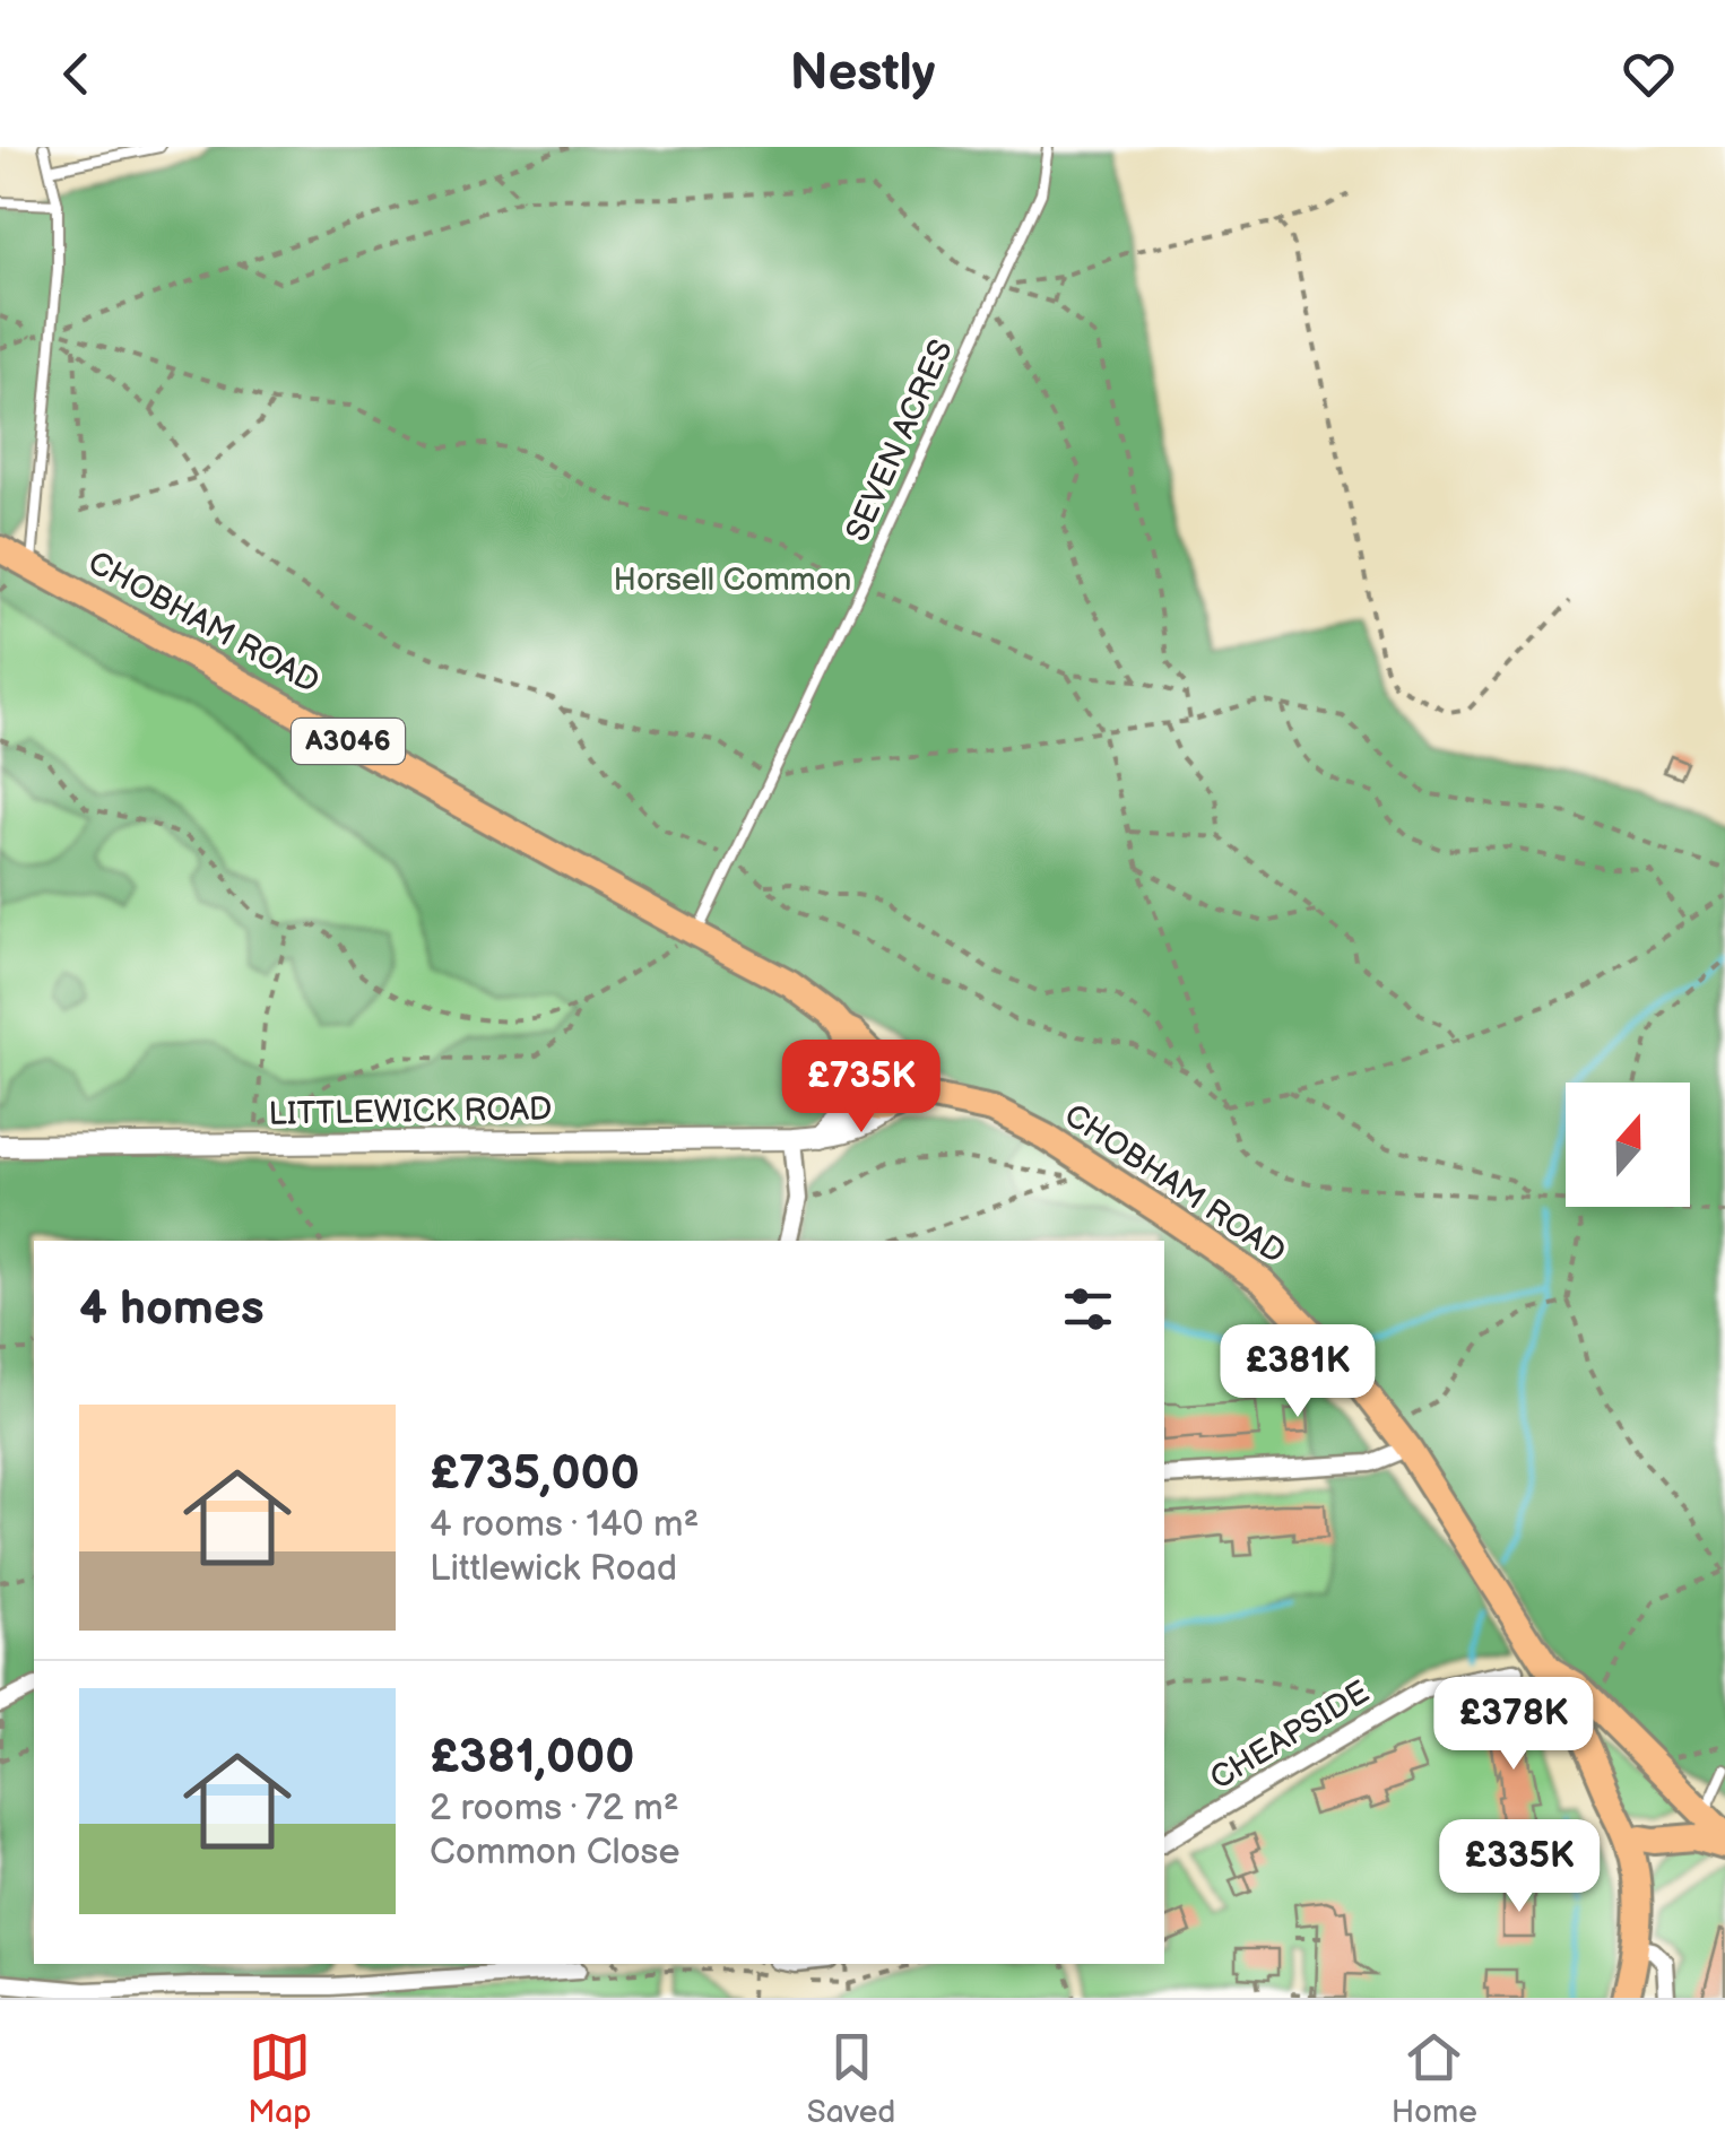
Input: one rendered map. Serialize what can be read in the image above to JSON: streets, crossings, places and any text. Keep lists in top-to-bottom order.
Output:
{
  "streets": {
    "main road": ["CHOBHAM ROAD", "A3046"],
    "street": ["LITTLEWICK ROAD", "CHEAPSIDE"],
    "lane": ["SEVEN ACRES"]
  },
  "crossings": [
    ["SEVEN ACRES", "CHOBHAM ROAD"],
    ["CHOBHAM ROAD", "LITTLEWICK ROAD"]
  ],
  "parks": ["Horsell Common"],
  "north": "top",
  "page": {
    "header": "Nestly",
    "price": [
      "£735K",
      "£381K",
      "£378K",
      "£335K"
    ],
    "heading": "4 homes",
    "list": [
      {
        "name": "£735,000",
        "note": "4 rooms · 140 m² · Littlewick Road"
      },
      {
        "name": "£381,000",
        "note": "2 rooms · 72 m² · Common Close"
      }
    ],
    "tabs": ["Map", "Saved", "Home"]
  }
}
